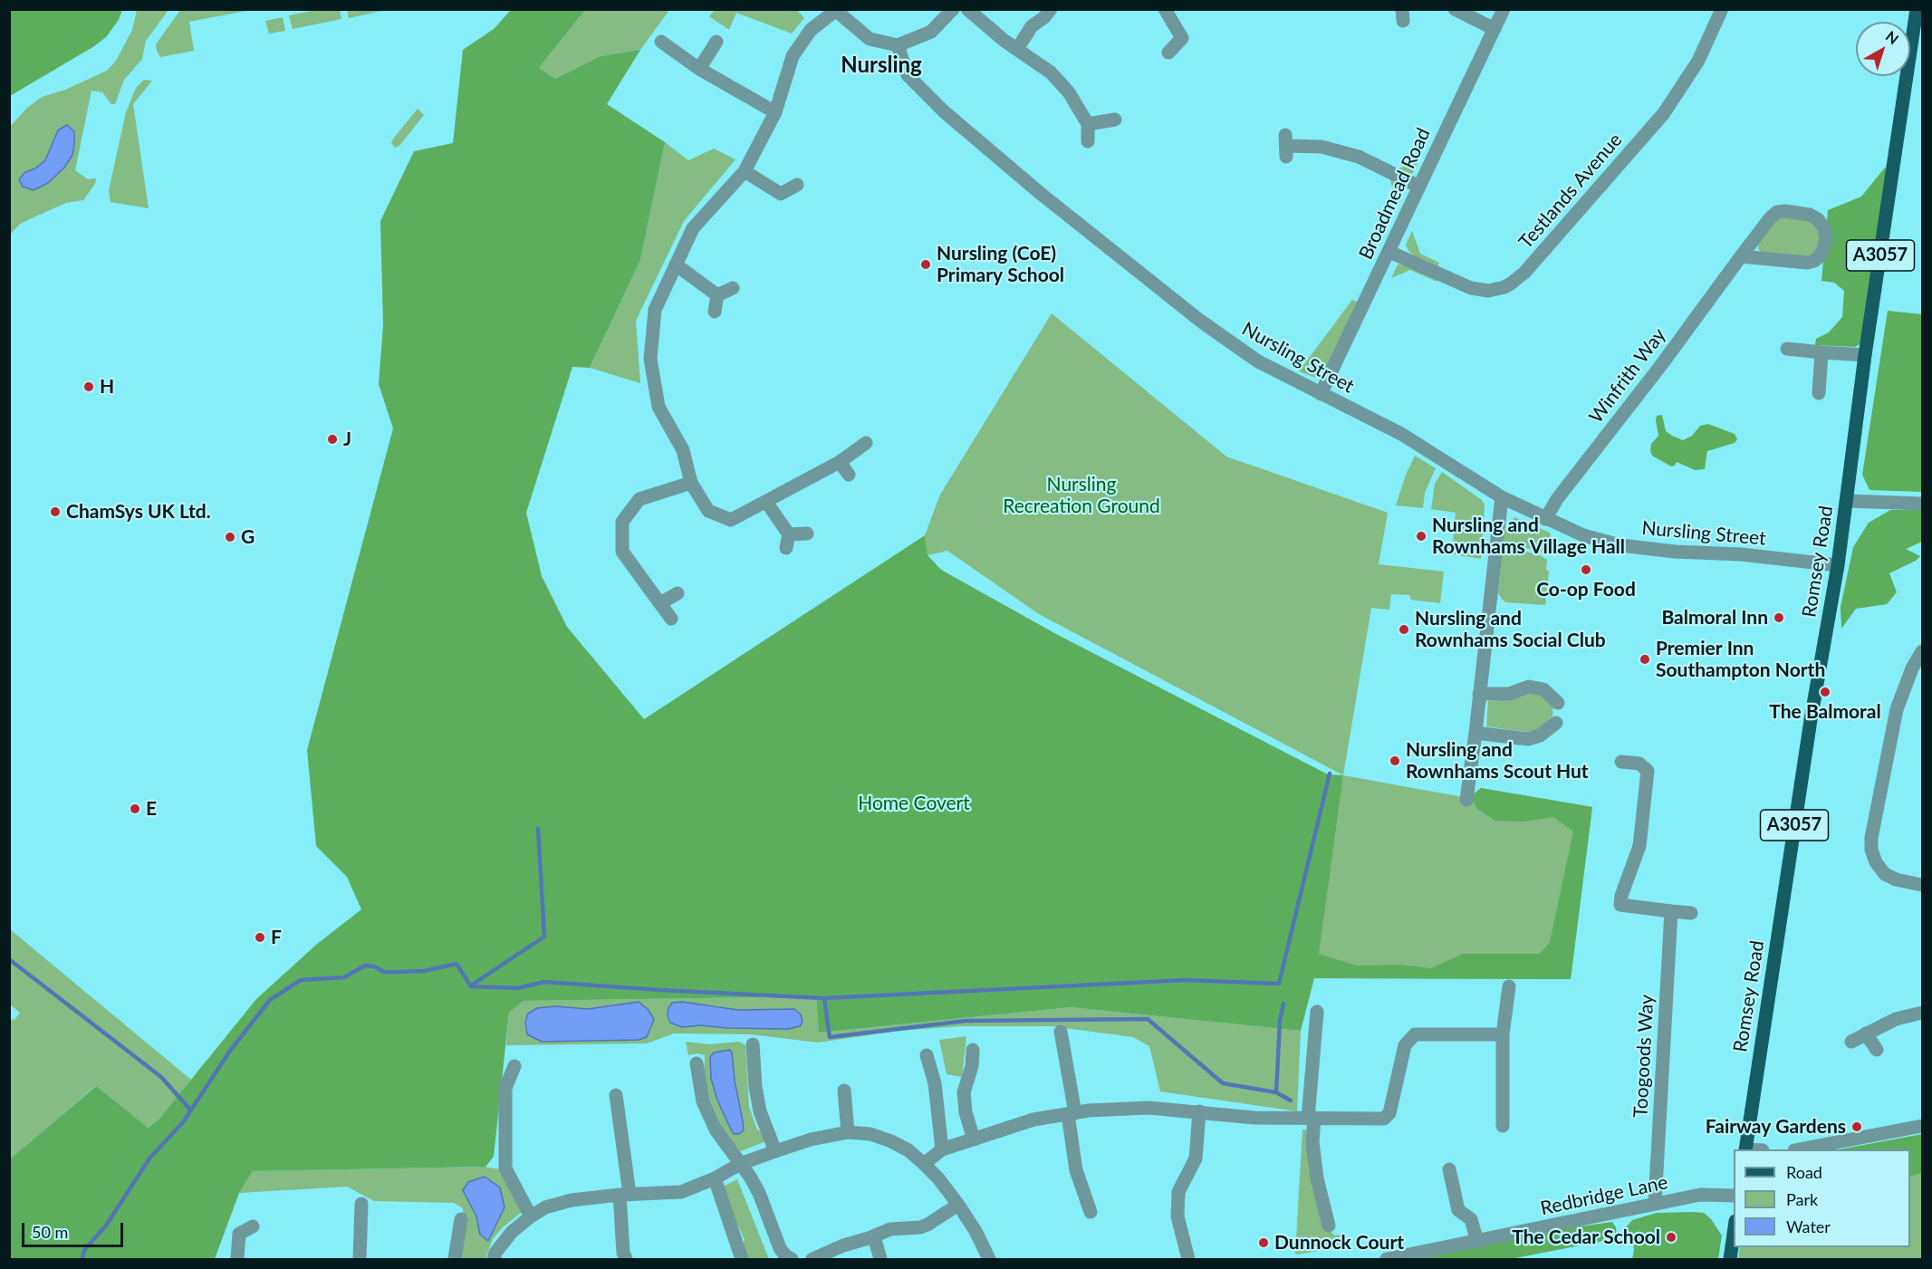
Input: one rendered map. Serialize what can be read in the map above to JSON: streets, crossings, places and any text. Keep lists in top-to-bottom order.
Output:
{
  "streets": {
    "main road": ["A3057", "Romsey Road"],
    "street": [
      "Testlands Avenue",
      "Broadmead Road",
      "Nursling Street",
      "Winfrith Way",
      "Toogoods Way",
      "Redbridge Lane"
    ]
  },
  "crossings": [
    ["Testlands Avenue", "Broadmead Road"],
    ["Broadmead Road", "Nursling Street"],
    ["Nursling Street", "Winfrith Way"],
    ["Nursling Street", "Romsey Road"],
    ["Toogoods Way", "Redbridge Lane"]
  ],
  "districts": ["Nursling"],
  "parks": ["Nursling Recreation Ground", "Home Covert"],
  "places": [
    "Nursling (CoE) Primary School",
    "H",
    "J",
    "ChamSys UK Ltd.",
    "Nursling and Rownhams Village Hall",
    "G",
    "Co-op Food",
    "Balmoral Inn",
    "Nursling and Rownhams Social Club",
    "Premier Inn Southampton North",
    "The Balmoral",
    "Nursling and Rownhams Scout Hut",
    "E",
    "F",
    "Fairway Gardens",
    "The Cedar School",
    "Dunnock Court"
  ],
  "legend": ["Road", "Park", "Water"],
  "scale_bar": "50 m",
  "north": "top right"
}
